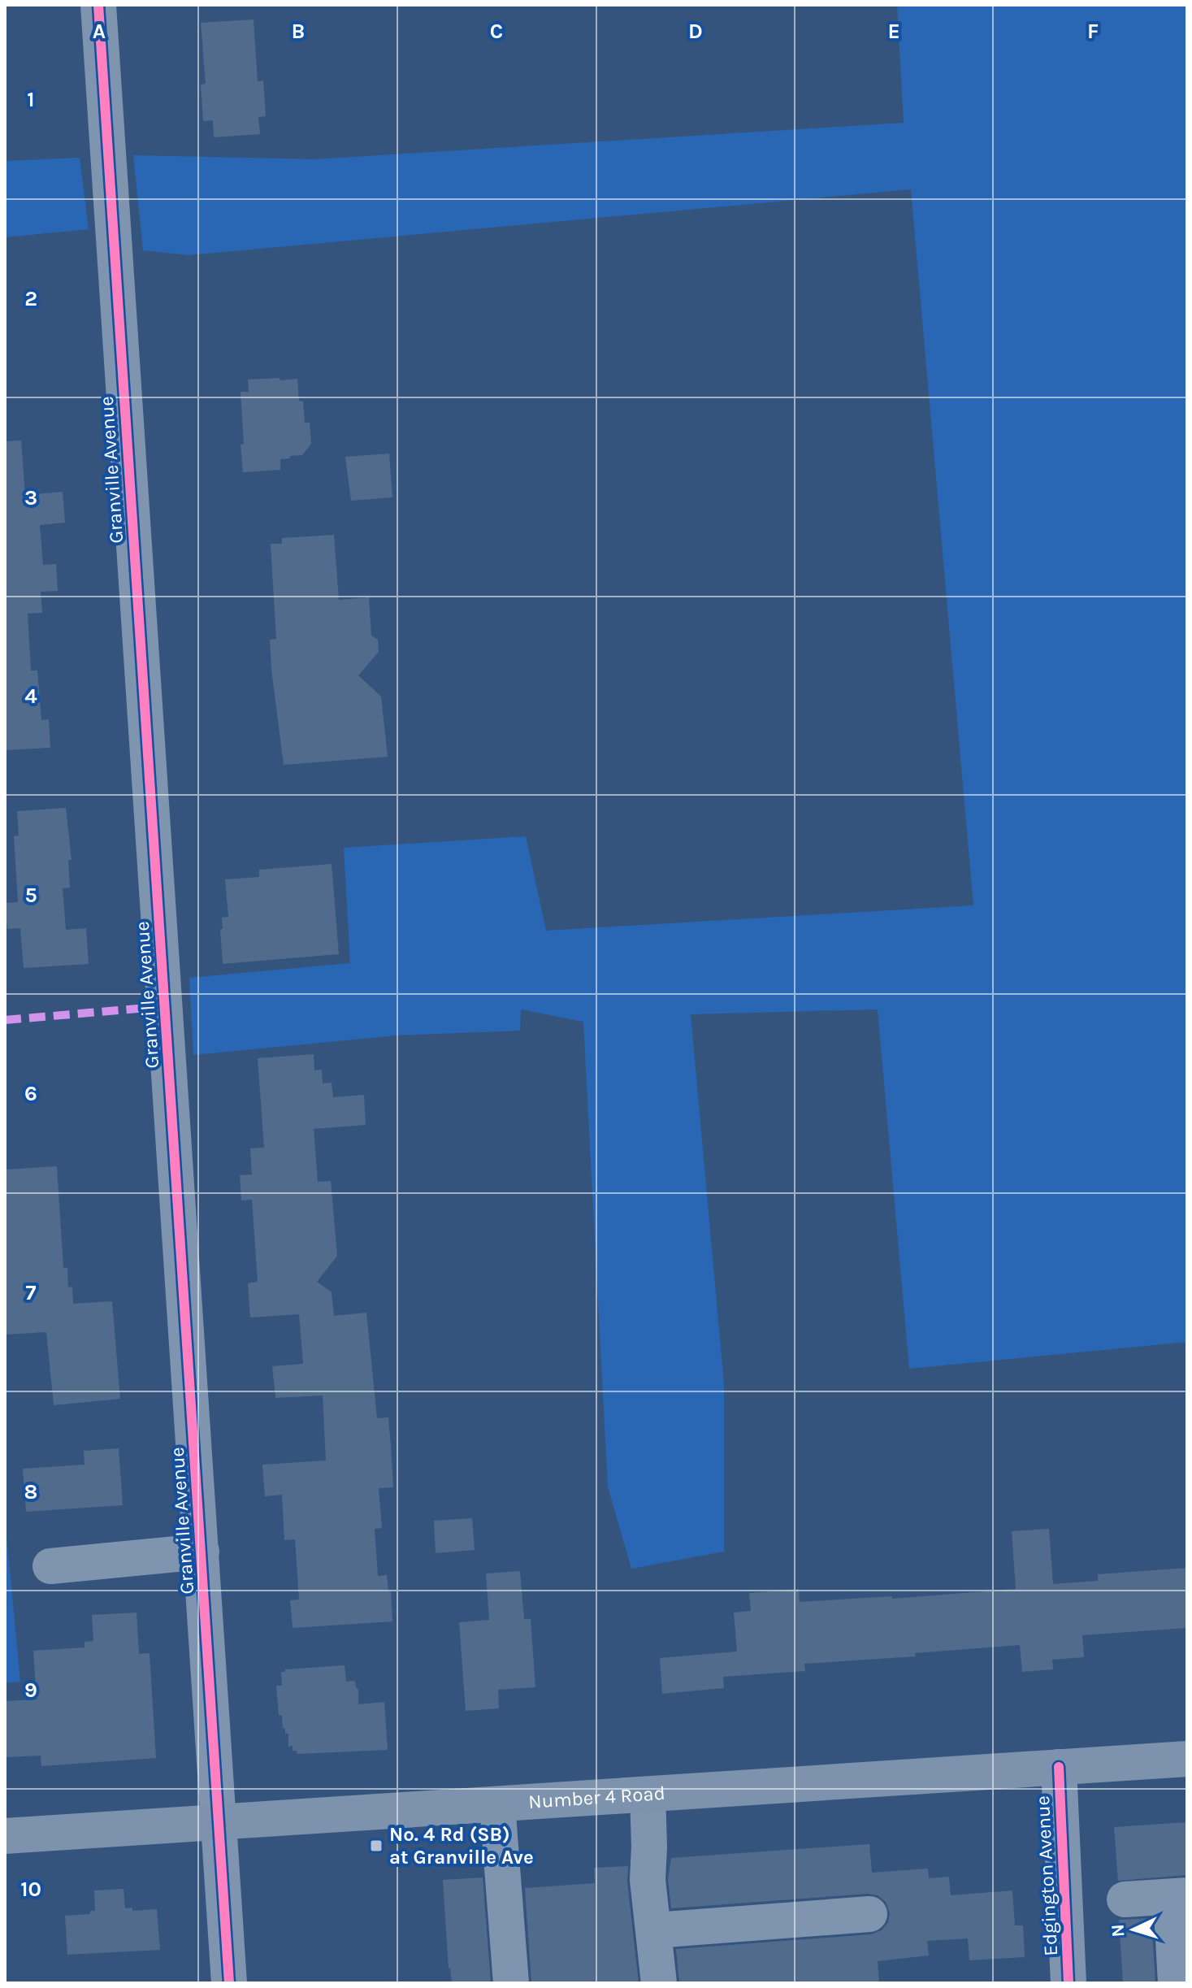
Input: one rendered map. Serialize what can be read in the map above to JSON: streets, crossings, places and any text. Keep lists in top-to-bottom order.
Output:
{
  "streets": {
    "main road": ["Number 4 Road"],
    "street": ["Granville Avenue", "Edgington Avenue"]
  },
  "crossings": [
    ["Granville Avenue", "Number 4 Road"],
    ["Number 4 Road", "Edgington Avenue"]
  ],
  "places": {
    "transit": ["No. 4 Rd (SB) at Granville Ave"]
  },
  "north": "left",
  "grid": {
    "columns": [
      "A",
      "B",
      "C",
      "D",
      "E",
      "F"
    ],
    "rows": [
      "1",
      "2",
      "3",
      "4",
      "5",
      "6",
      "7",
      "8",
      "9",
      "10"
    ]
  }
}
